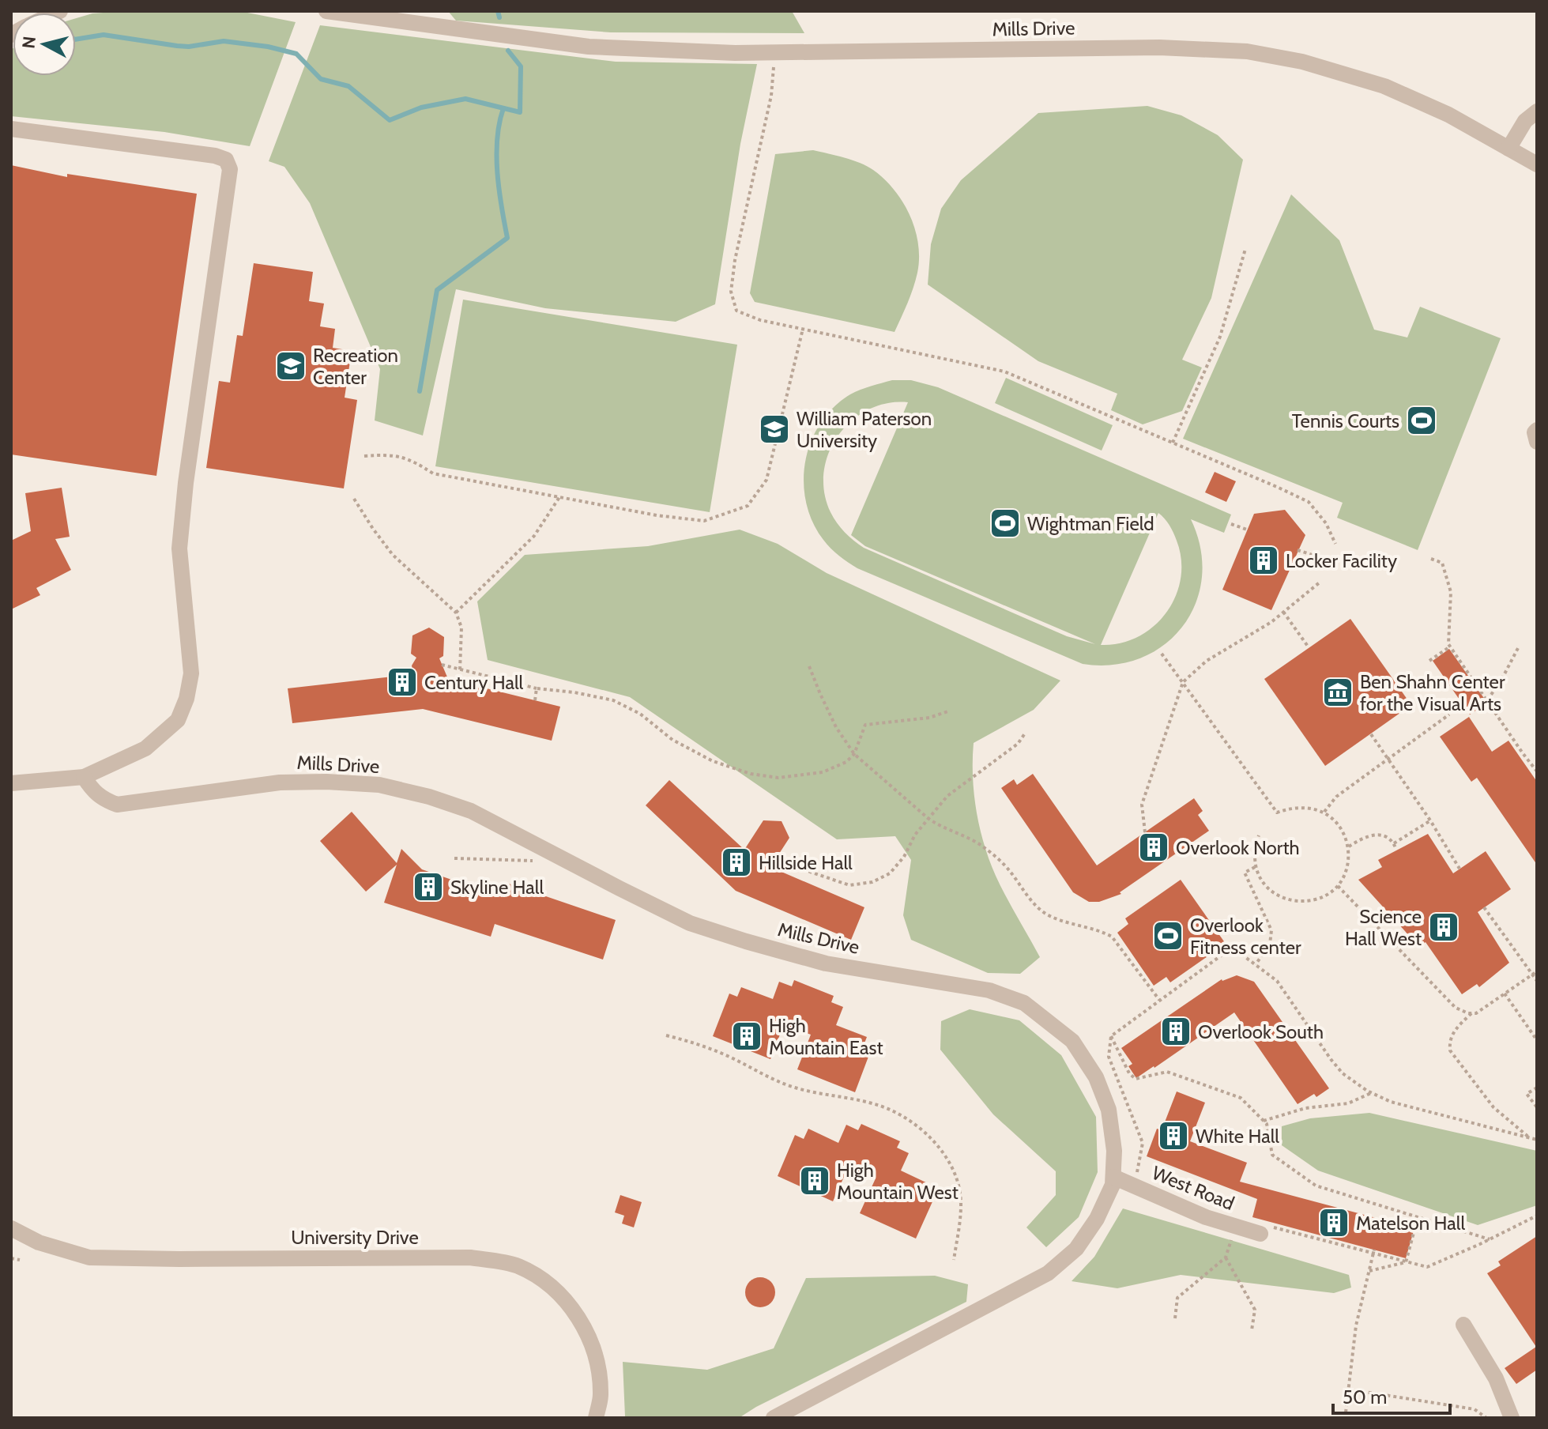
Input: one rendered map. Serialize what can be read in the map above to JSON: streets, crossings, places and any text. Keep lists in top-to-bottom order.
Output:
{
  "streets": {
    "street": ["Mills Drive", "West Road", "University Drive"]
  },
  "crossings": [
    ["Mills Drive", "West Road"]
  ],
  "places": {
    "school or university": ["Recreation Center", "William Paterson University"],
    "sports": ["Tennis Courts", "Wightman Field", "Overlook Fitness center"],
    "building": [
      "Locker Facility",
      "Century Hall",
      "Overlook North",
      "Hillside Hall",
      "Skyline Hall",
      "Science Hall West",
      "Overlook South",
      "High Mountain East",
      "White Hall",
      "High Mountain West",
      "Matelson Hall"
    ],
    "museum": ["Ben Shahn Center for the Visual Arts"]
  },
  "scale_bar": "50 m",
  "north": "left"
}
